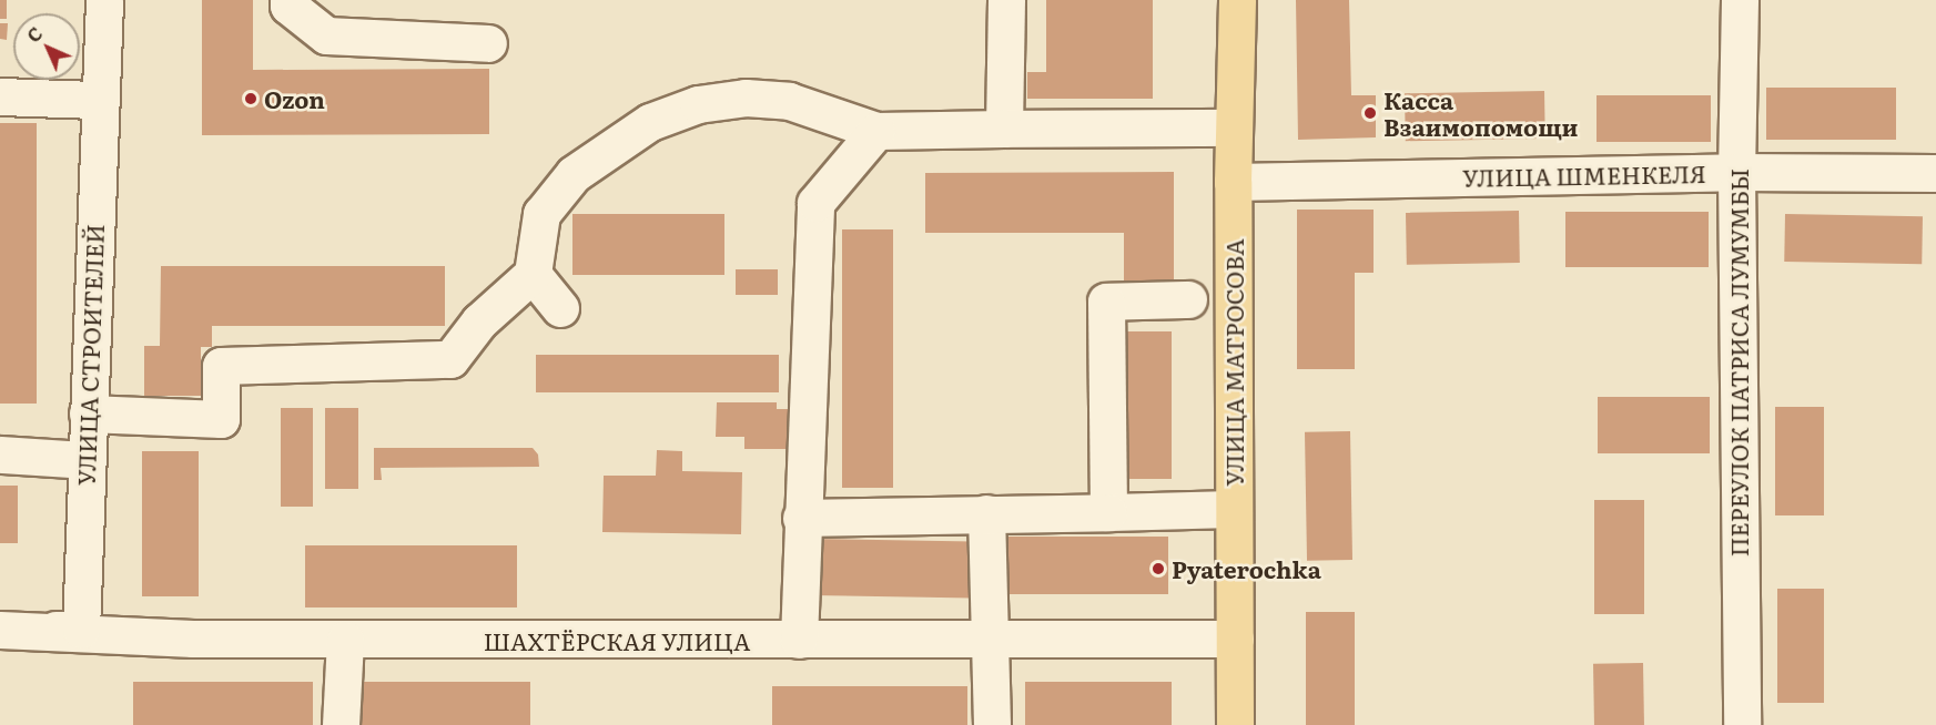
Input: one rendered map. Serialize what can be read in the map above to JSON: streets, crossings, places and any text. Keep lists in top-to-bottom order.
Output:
{
  "streets": {
    "main road": ["УЛИЦА МАТРОСОВА"],
    "street": [
      "УЛИЦА ШМЕНКЕЛЯ",
      "УЛИЦА СТРОИТЕЛЕЙ",
      "ПЕРЕУЛОК ПАТРИСА ЛУМУМБЫ",
      "ШАХТЁРСКАЯ УЛИЦА"
    ]
  },
  "crossings": [
    ["УЛИЦА ШМЕНКЕЛЯ", "УЛИЦА МАТРОСОВА"],
    ["УЛИЦА ШМЕНКЕЛЯ", "ПЕРЕУЛОК ПАТРИСА ЛУМУМБЫ"],
    ["УЛИЦА СТРОИТЕЛЕЙ", "ШАХТЁРСКАЯ УЛИЦА"],
    ["УЛИЦА МАТРОСОВА", "ШАХТЁРСКАЯ УЛИЦА"]
  ],
  "places": ["Ozon", "Касса Взаимопомощи", "Pyaterochka"],
  "north": "top left"
}
